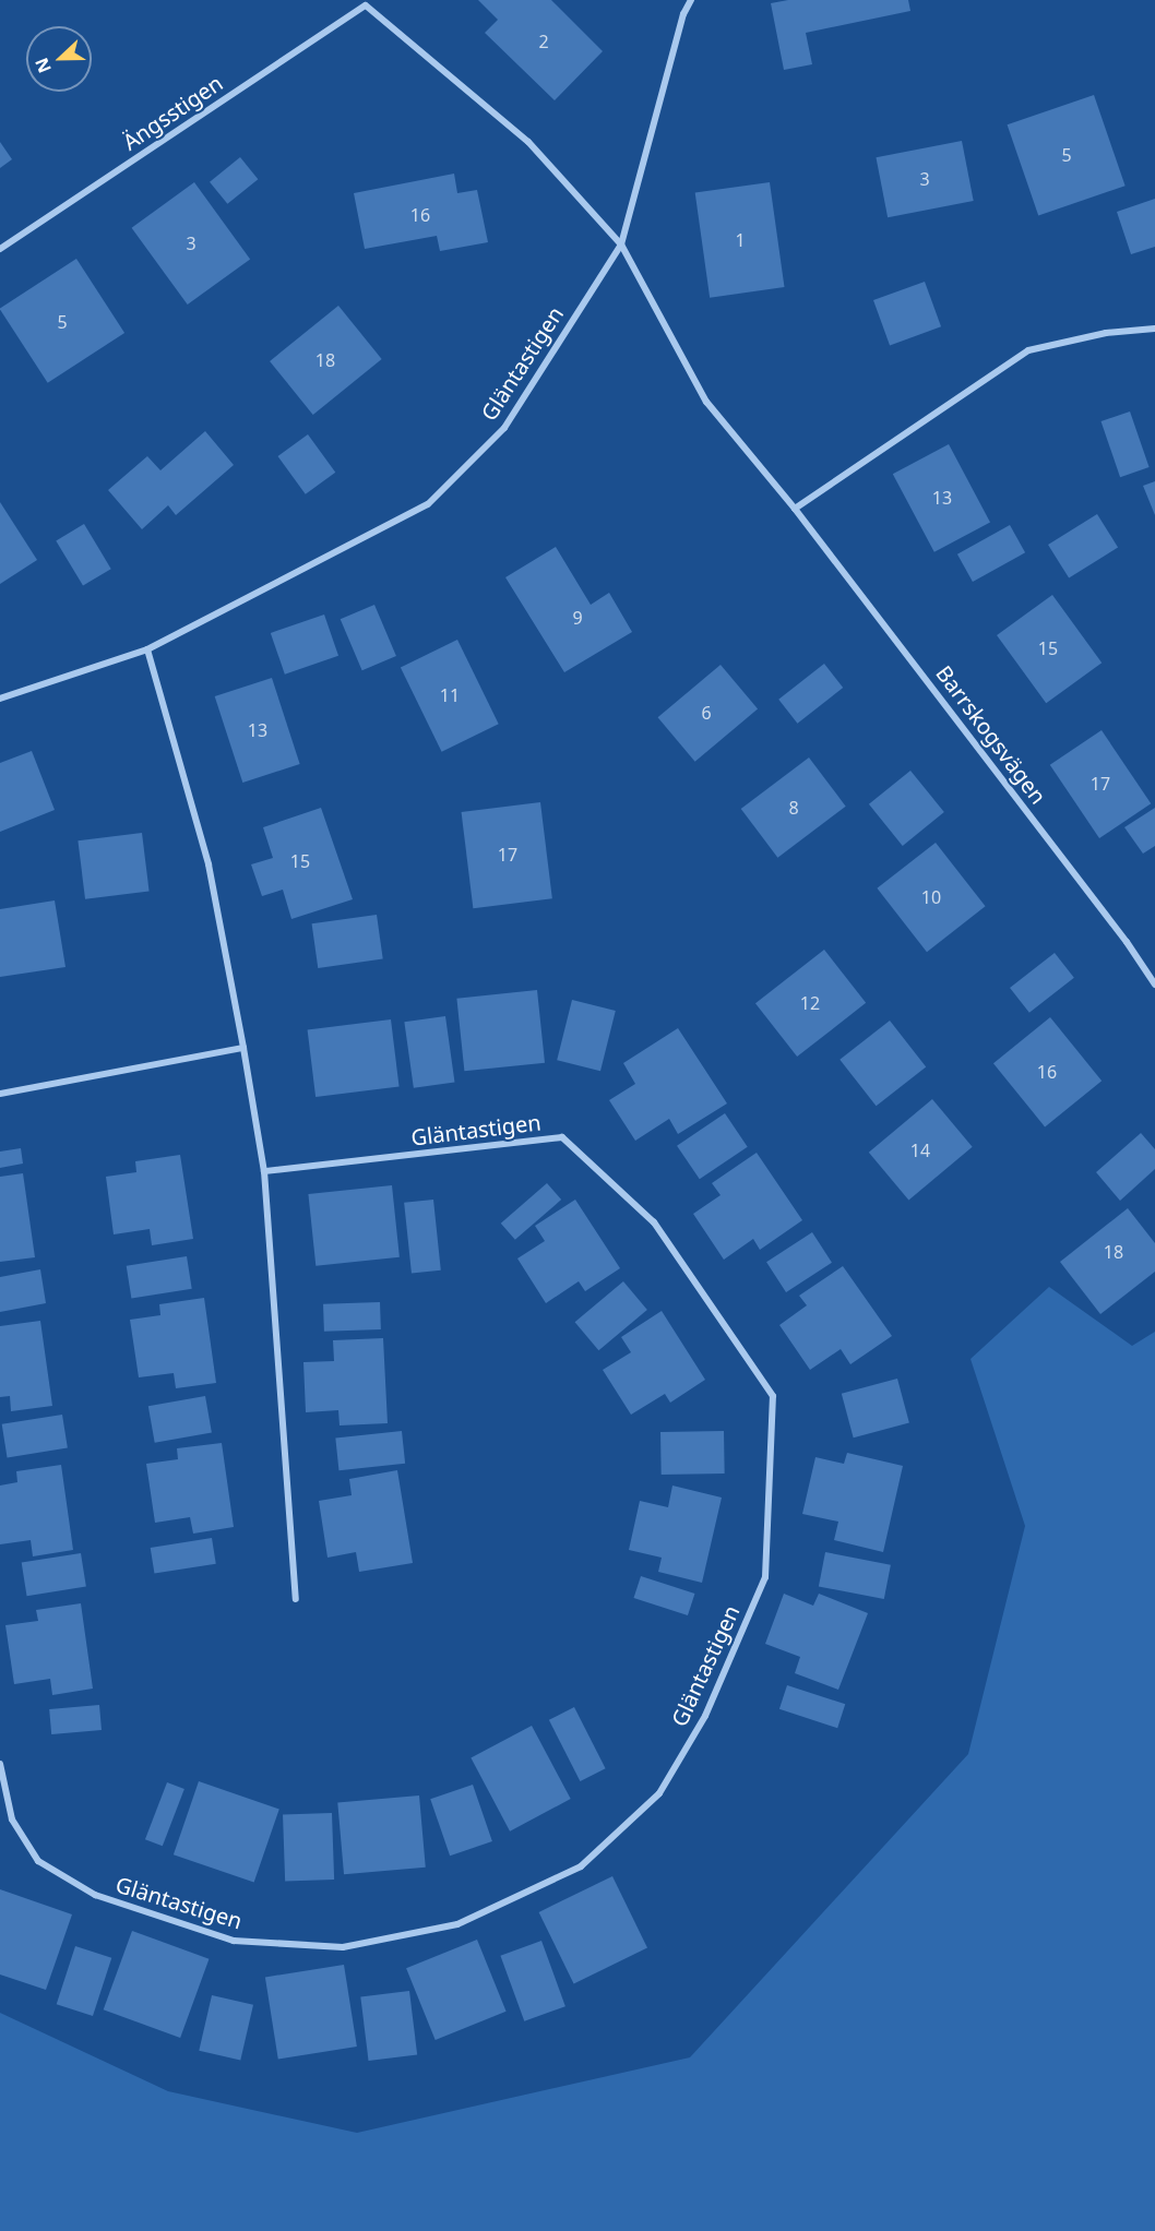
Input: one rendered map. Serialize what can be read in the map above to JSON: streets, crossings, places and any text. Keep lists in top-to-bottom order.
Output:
{
  "streets": {
    "street": ["Ängsstigen", "Gläntastigen", "Barrskogsvägen"]
  },
  "crossings": [
    ["Gläntastigen", "Barrskogsvägen"]
  ],
  "house_numbers": [
    "2",
    "5",
    "3",
    "16",
    "1",
    "3",
    "5",
    "18",
    "13",
    "9",
    "15",
    "11",
    "6",
    "13",
    "17",
    "8",
    "17",
    "15",
    "10",
    "12",
    "16",
    "14",
    "18"
  ],
  "north": "left"
}
